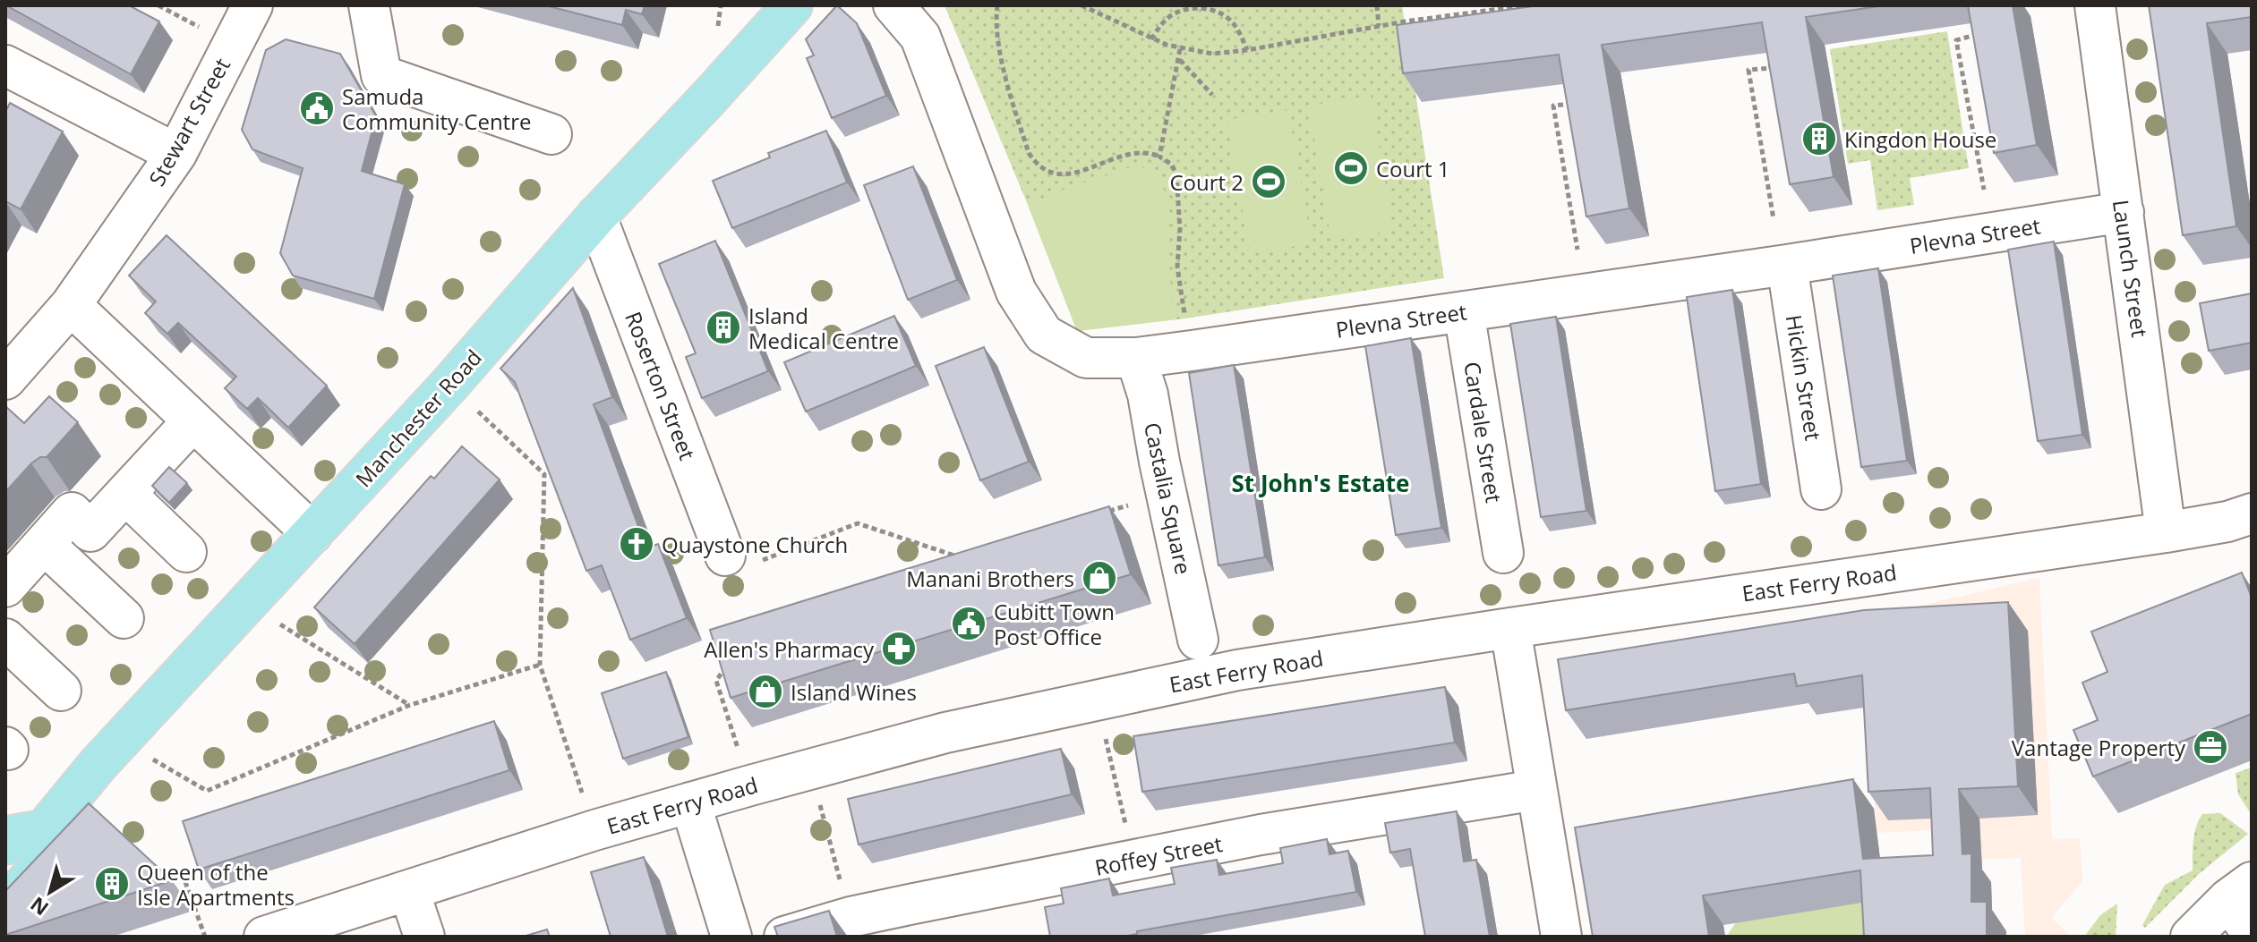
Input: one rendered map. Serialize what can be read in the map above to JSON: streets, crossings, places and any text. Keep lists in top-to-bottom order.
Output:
{
  "streets": {
    "main road": ["Manchester Road"],
    "street": [
      "Stewart Street",
      "Plevna Street",
      "Launch Street",
      "Hickin Street",
      "Roserton Street",
      "Cardale Street",
      "Castalia Square",
      "East Ferry Road",
      "Roffey Street"
    ]
  },
  "crossings": [
    ["Plevna Street", "Launch Street"],
    ["Plevna Street", "Hickin Street"],
    ["Plevna Street", "Cardale Street"],
    ["Plevna Street", "Castalia Square"],
    ["Launch Street", "East Ferry Road"],
    ["Roserton Street", "Manchester Road"]
  ],
  "districts": ["St John's Estate"],
  "places": {
    "public building": ["Samuda Community Centre", "Cubitt Town Post Office"],
    "building": ["Kingdon House", "Island Medical Centre", "Queen of the Isle Apartments"],
    "sports": ["Court 1", "Court 2"],
    "church": ["Quaystone Church"],
    "shop": ["Manani Brothers", "Island Wines"],
    "pharmacy": ["Allen's Pharmacy"],
    "office": ["Vantage Property"]
  },
  "north": "bottom left"
}
